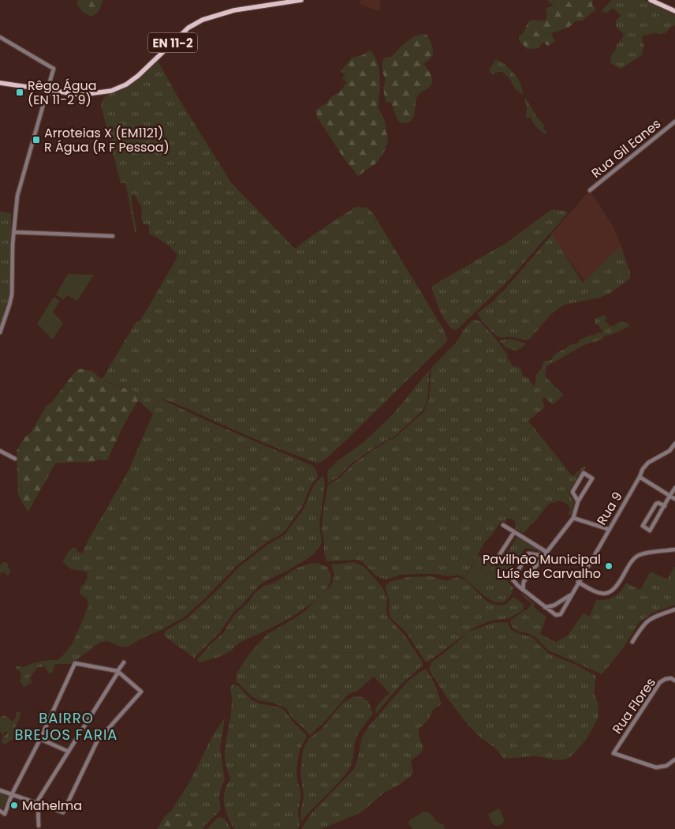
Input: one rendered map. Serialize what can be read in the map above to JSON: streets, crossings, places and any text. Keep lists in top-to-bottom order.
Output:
{
  "streets": {
    "main road": ["EN 11-2"],
    "street": ["Rua Gil Eanes", "Rua 9", "Rua Flores"]
  },
  "districts": ["BAIRRO BREJOS FARIA"],
  "places": {
    "transit": ["Rêgo Água (EN 11-2 9)", "Arroteias X (EM1121) R Água (R F Pessoa)"],
    "other": ["Pavilhão Municipal Luís de Carvalho", "Mahelma"]
  }
}
